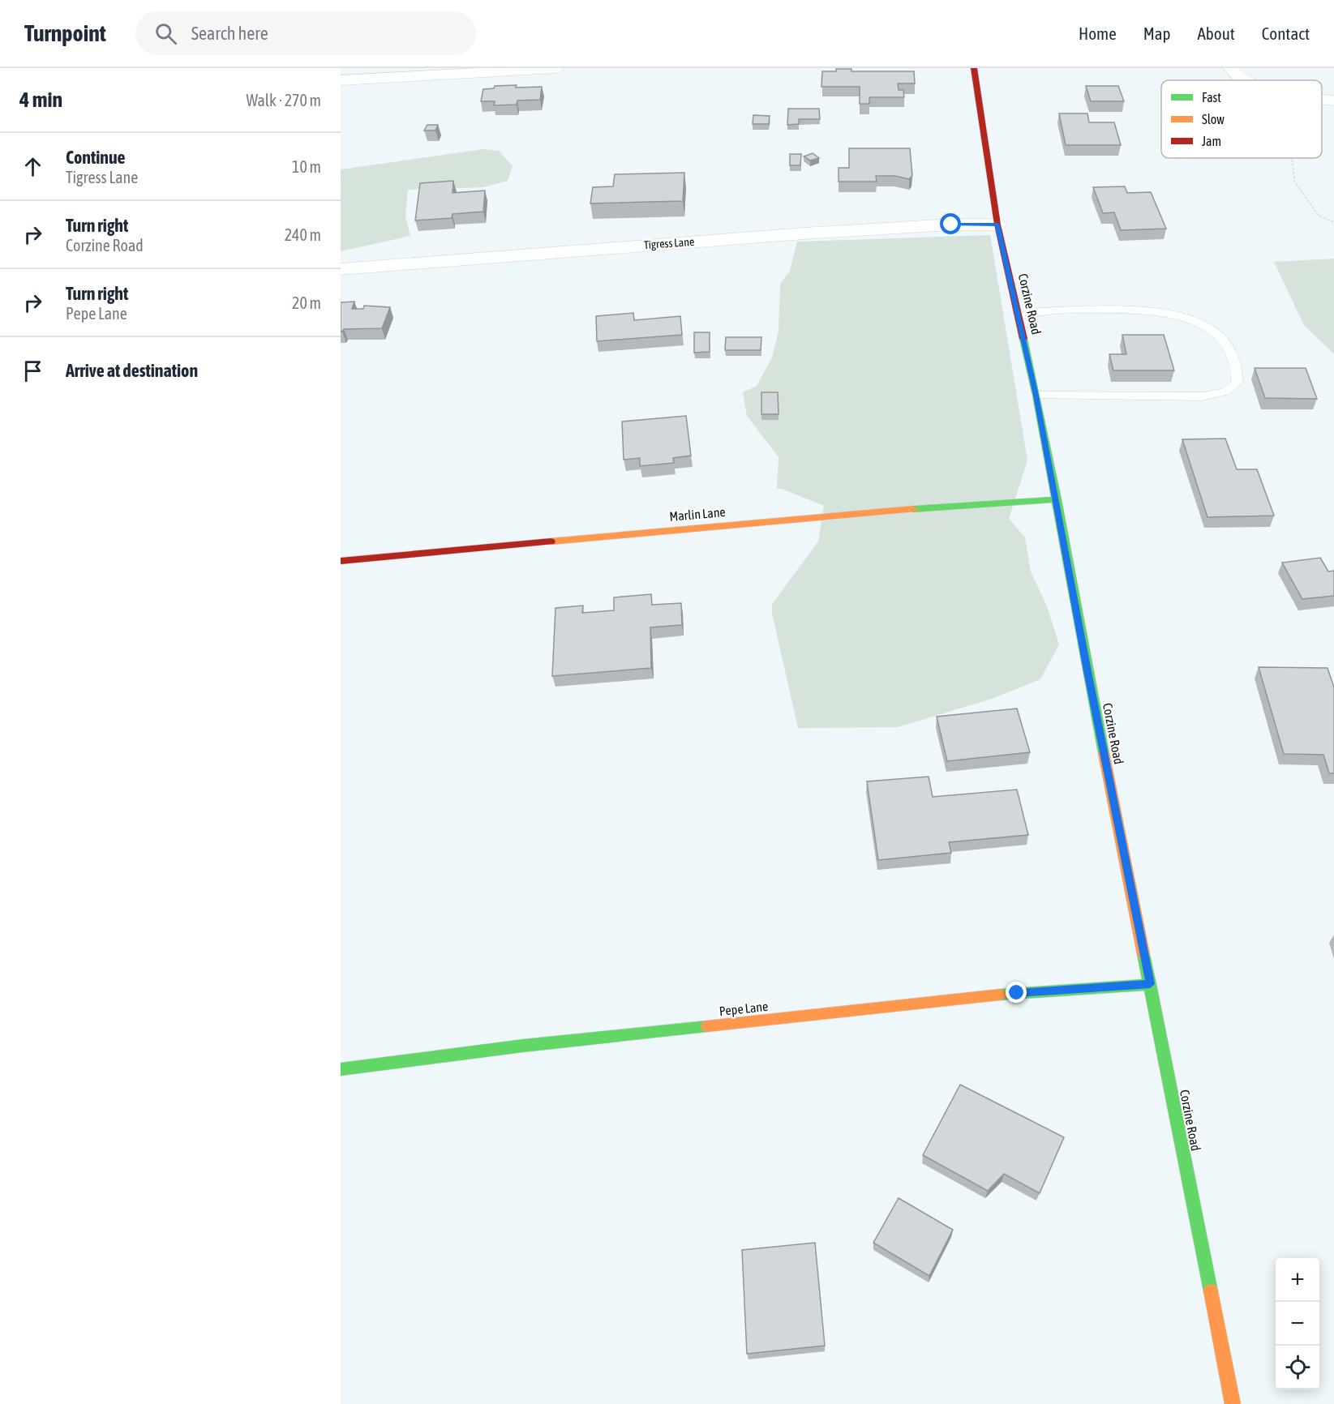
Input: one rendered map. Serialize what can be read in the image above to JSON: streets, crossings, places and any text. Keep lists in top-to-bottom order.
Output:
{
  "streets": {
    "street": [
      "Tigress Lane",
      "Corzine Road",
      "Marlin Lane",
      "Pepe Lane"
    ]
  },
  "crossings": [
    ["Tigress Lane", "Corzine Road"],
    ["Corzine Road", "Marlin Lane"],
    ["Corzine Road", "Pepe Lane"]
  ],
  "legend": ["Fast", "Slow", "Jam"],
  "page": {
    "header": "Turnpoint",
    "search": "Search here",
    "nav": [
      "Home",
      "Map",
      "About",
      "Contact"
    ],
    "heading": ["4 min", "Walk · 270 m"],
    "list": [
      ["Continue", "Tigress Lane", "10 m"],
      ["Turn right", "Corzine Road", "240 m"],
      ["Turn right", "Pepe Lane", "20 m"],
      "Arrive at destination"
    ],
    "map_buttons": ["+", "−"]
  }
}
